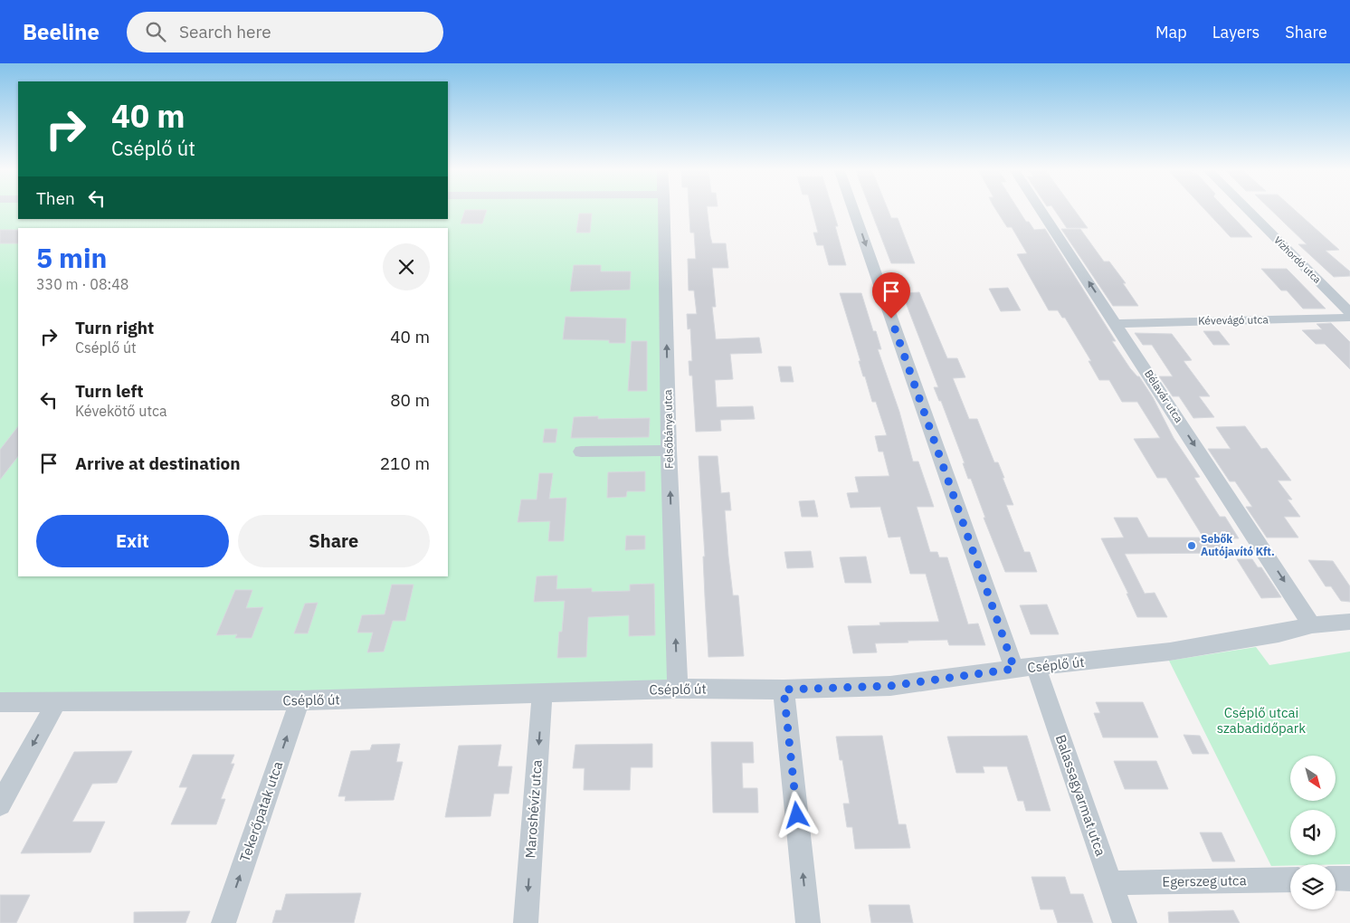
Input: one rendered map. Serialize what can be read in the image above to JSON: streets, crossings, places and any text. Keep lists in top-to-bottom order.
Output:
{
  "streets": {
    "street": [
      "Vízhordó utca",
      "Kévevágó utca",
      "Bélavár utca",
      "Felsőbánya utca",
      "Cséplő út",
      "Balassagyarmat utca",
      "Maroshévíz utca",
      "Tekerőpatak utca",
      "Egerszeg utca"
    ]
  },
  "crossings": [
    ["Kévevágó utca", "Bélavár utca"],
    ["Bélavár utca", "Cséplő út"],
    ["Felsőbánya utca", "Cséplő út"],
    ["Cséplő út", "Balassagyarmat utca"],
    ["Cséplő út", "Maroshévíz utca"],
    ["Cséplő út", "Tekerőpatak utca"],
    ["Balassagyarmat utca", "Egerszeg utca"]
  ],
  "one_way": ["Felsőbánya utca", "Maroshévíz utca", "Tekerőpatak utca"],
  "parks": ["Cséplő utcai szabadidőpark"],
  "places": ["Sebők Autójavító Kft."],
  "north": "bottom right",
  "page": {
    "header": "Beeline",
    "search": "Search here",
    "nav": ["Map", "Layers", "Share"],
    "turn": ["40 m", "Cséplő út"],
    "then": "Then",
    "heading": ["5 min", "330 m · 08:48"],
    "list": [
      {
        "name": "Turn right",
        "note": "Cséplő út",
        "value": "40 m"
      },
      {
        "name": "Turn left",
        "note": "Kévekötő utca",
        "value": "80 m"
      },
      {
        "name": "Arrive at destination",
        "value": "210 m"
      }
    ],
    "buttons": ["Exit", "Share"]
  }
}
